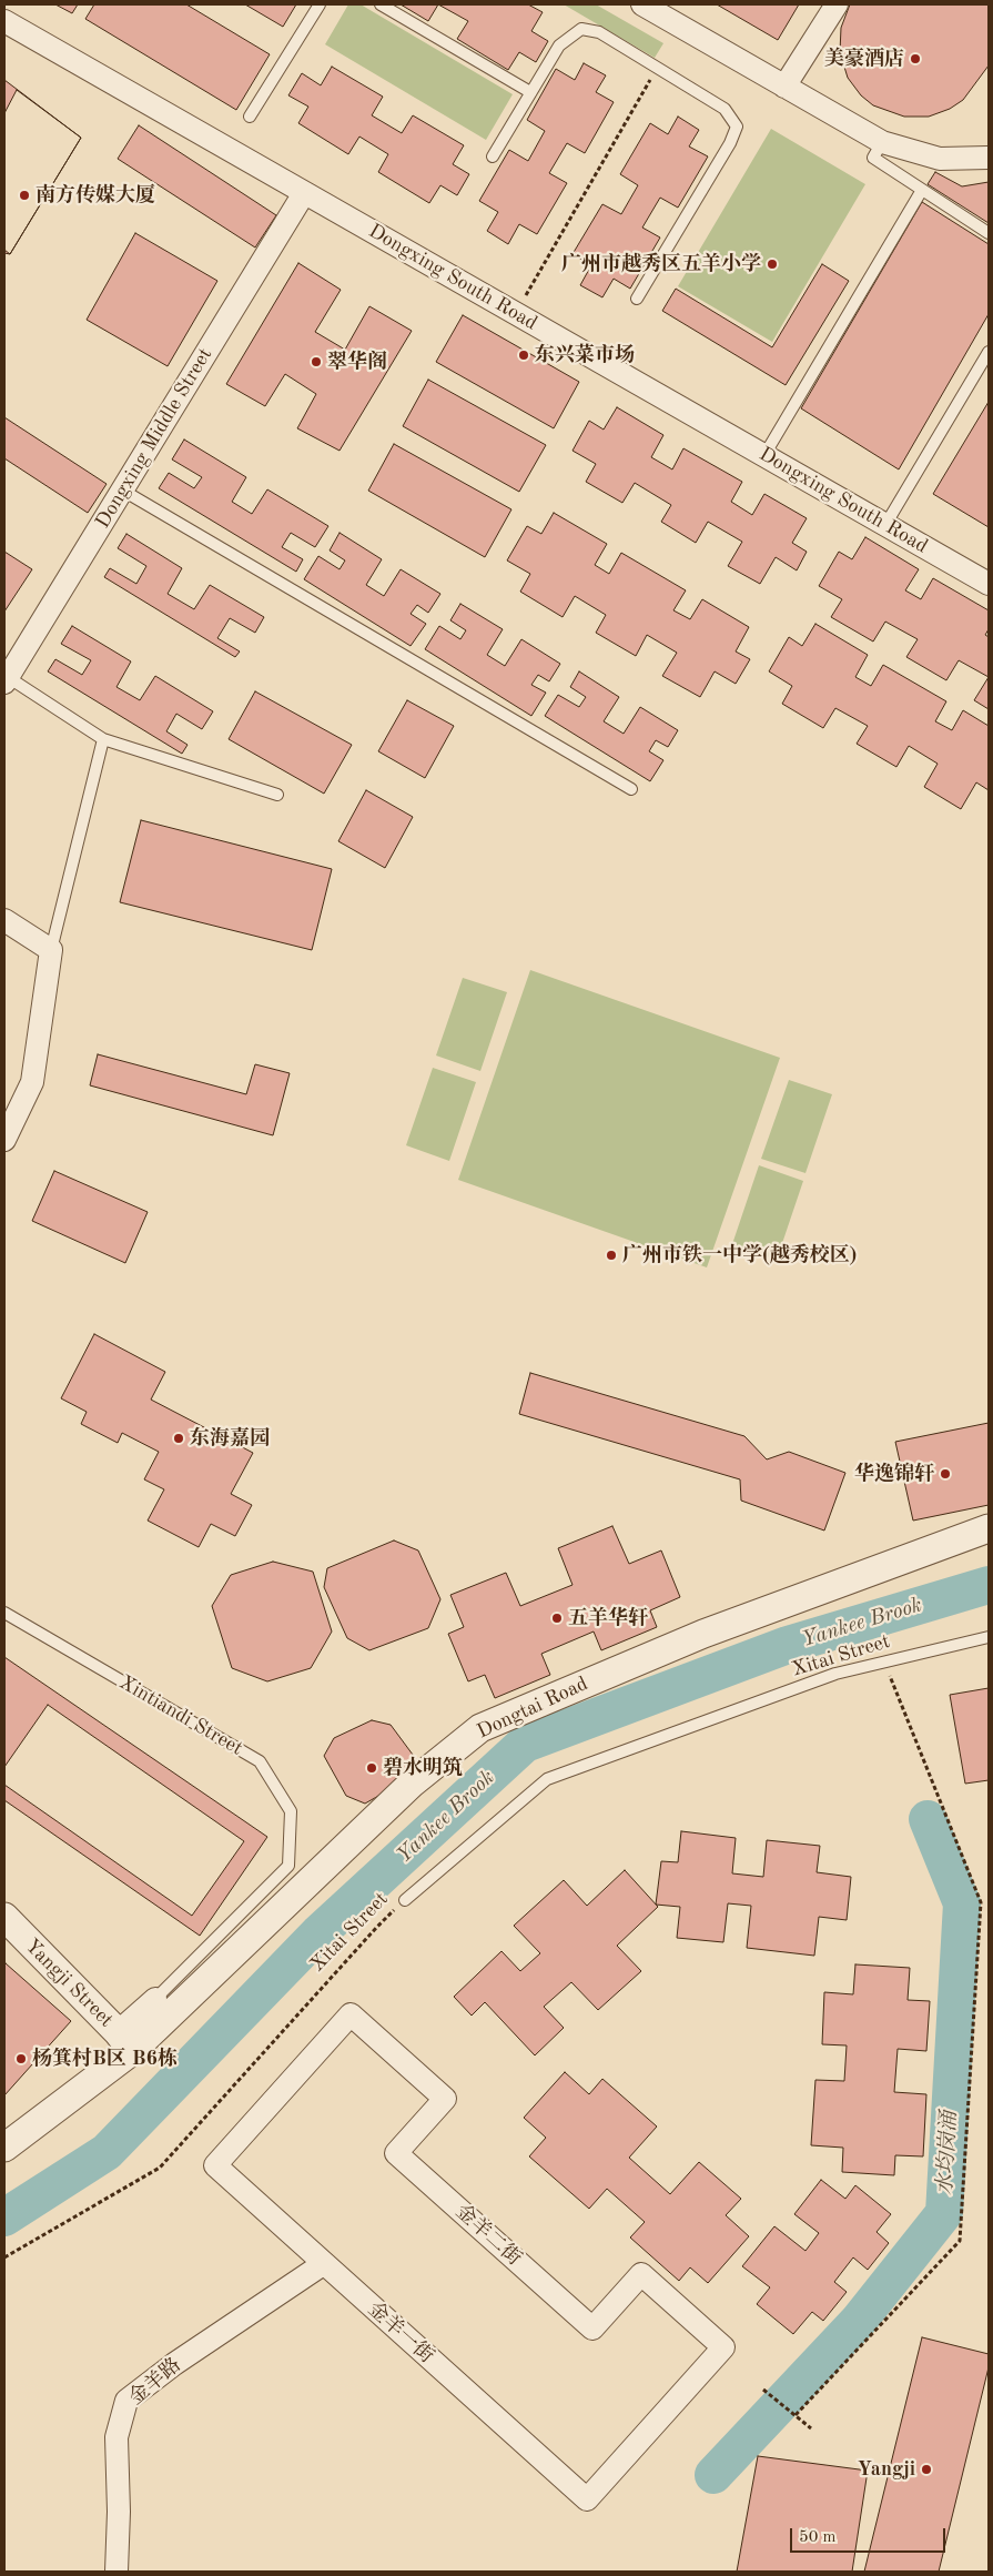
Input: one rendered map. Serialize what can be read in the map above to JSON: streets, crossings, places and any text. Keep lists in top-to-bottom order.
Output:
{
  "streets": {
    "street": [
      "Dongxing South Road",
      "Dongxing Middle Street",
      "Dongtai Road",
      "Yangji Street",
      "金羊二街",
      "金羊一街",
      "金羊路"
    ],
    "lane": ["Xitai Street", "Xintiandi Street"]
  },
  "crossings": [
    ["Dongxing South Road", "Dongxing Middle Street"],
    ["Dongtai Road", "Yangji Street"],
    ["金羊二街", "金羊一街"],
    ["金羊一街", "金羊路"]
  ],
  "water": ["Yankee Brook", "水均岗涌"],
  "places": [
    "美豪酒店",
    "南方传媒大厦",
    "广州市越秀区五羊小学",
    "东兴菜市场",
    "翠华阁",
    "广州市铁一中学(越秀校区)",
    "东海嘉园",
    "华逸锦轩",
    "五羊华轩",
    "碧水明筑",
    "杨箕村B区 B6栋",
    "Yangji"
  ],
  "scale_bar": "50 m"
}
